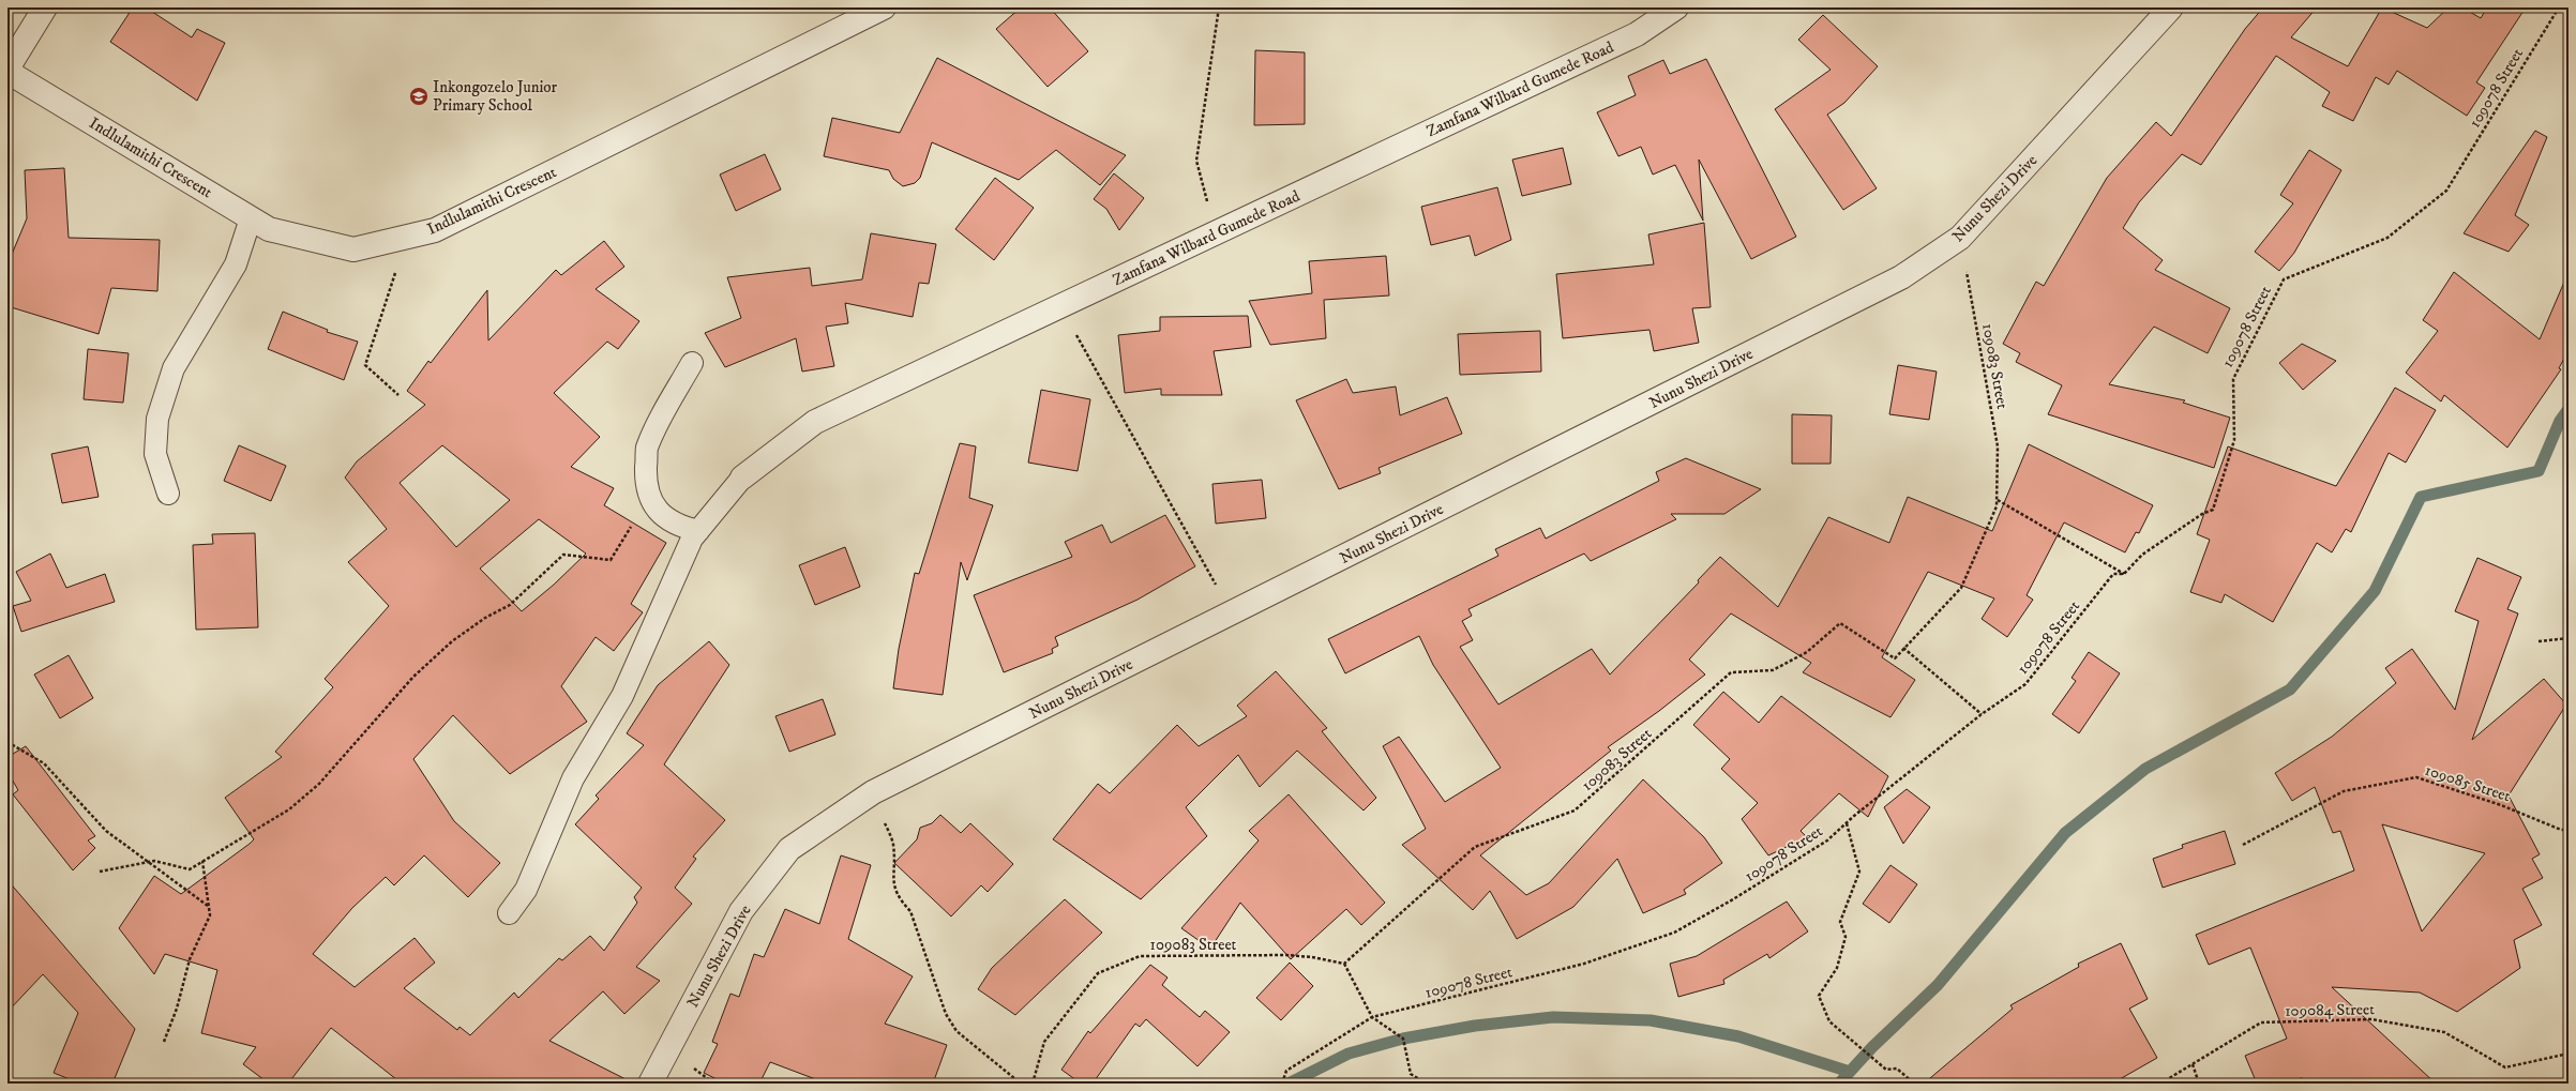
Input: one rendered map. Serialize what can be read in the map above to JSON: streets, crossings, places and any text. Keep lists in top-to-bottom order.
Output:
{
  "streets": {
    "street": ["Zamfana Wilbard Gumede Road", "Indlulamithi Crescent", "Nunu Shezi Drive"],
    "path": [
      "109078 Street",
      "109083 Street",
      "109085 Street",
      "109084 Street"
    ]
  },
  "crossings": [
    ["Nunu Shezi Drive", "109083 Street"]
  ],
  "places": {
    "school or university": ["Inkongozelo Junior Primary School"]
  }
}
